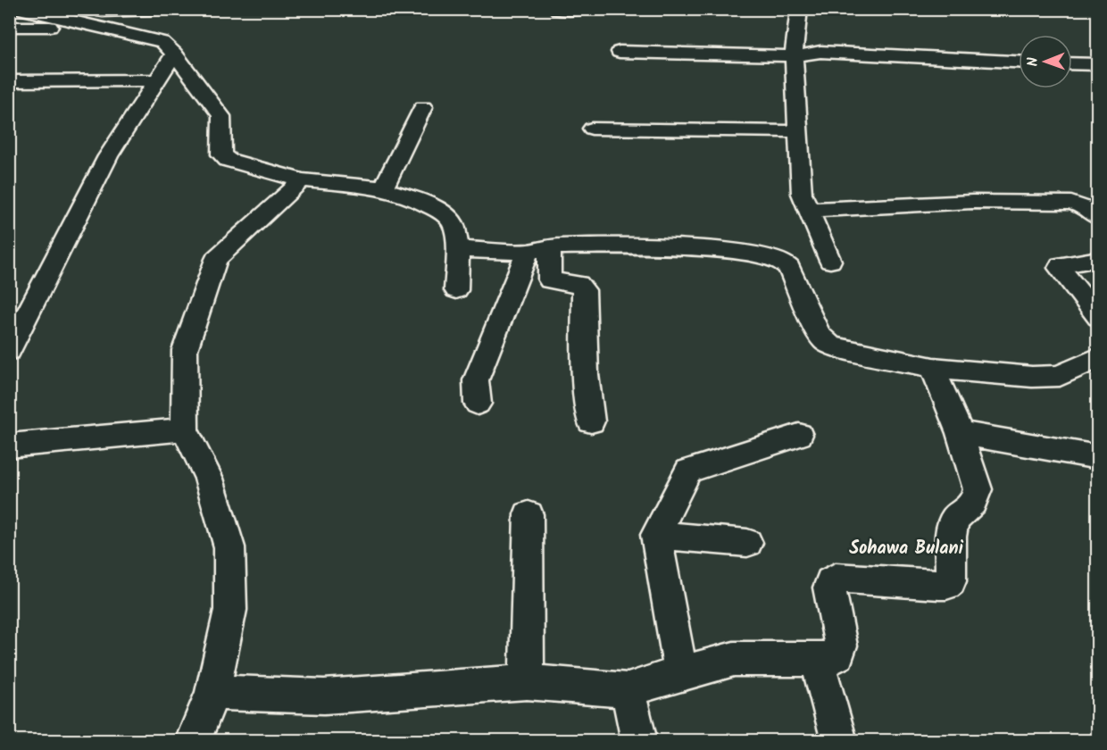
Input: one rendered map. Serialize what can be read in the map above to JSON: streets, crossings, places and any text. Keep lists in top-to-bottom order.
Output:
{
  "districts": ["Sohawa Bulani"],
  "north": "left"
}
